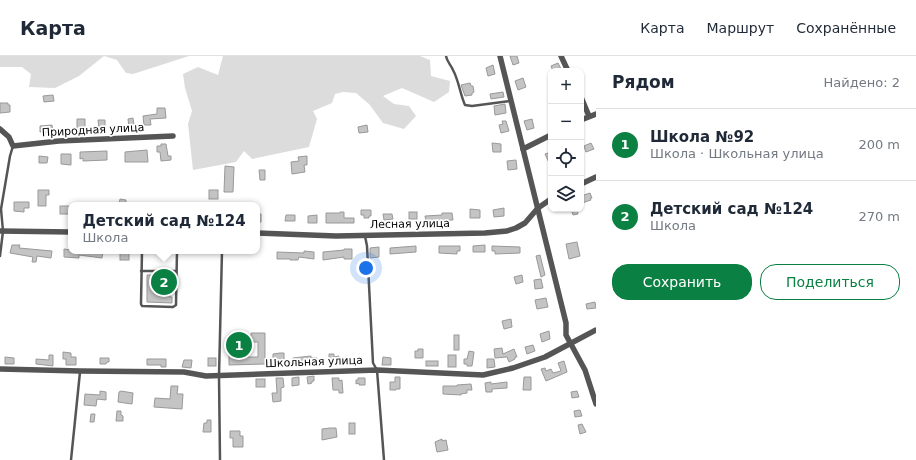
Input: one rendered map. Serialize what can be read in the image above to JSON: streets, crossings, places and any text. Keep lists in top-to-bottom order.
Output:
{
  "streets": {
    "street": ["Природная улица", "Лесная улица", "Школьная улица"]
  },
  "page": {
    "header": "Карта",
    "nav": ["Карта", "Маршрут", "Сохранённые"],
    "heading": ["Рядом", "Найдено: 2"],
    "map_buttons": ["+", "−"],
    "list": [
      {
        "mark": "1",
        "name": "Школа №92",
        "note": "Школа · Школьная улица",
        "value": "200 m"
      },
      {
        "mark": "2",
        "name": "Детский сад №124",
        "note": "Школа",
        "value": "270 m"
      }
    ],
    "popup": ["Детский сад №124", "Школа"],
    "buttons": ["Сохранить", "Поделиться"],
    "pins": ["2", "1"]
  }
}
